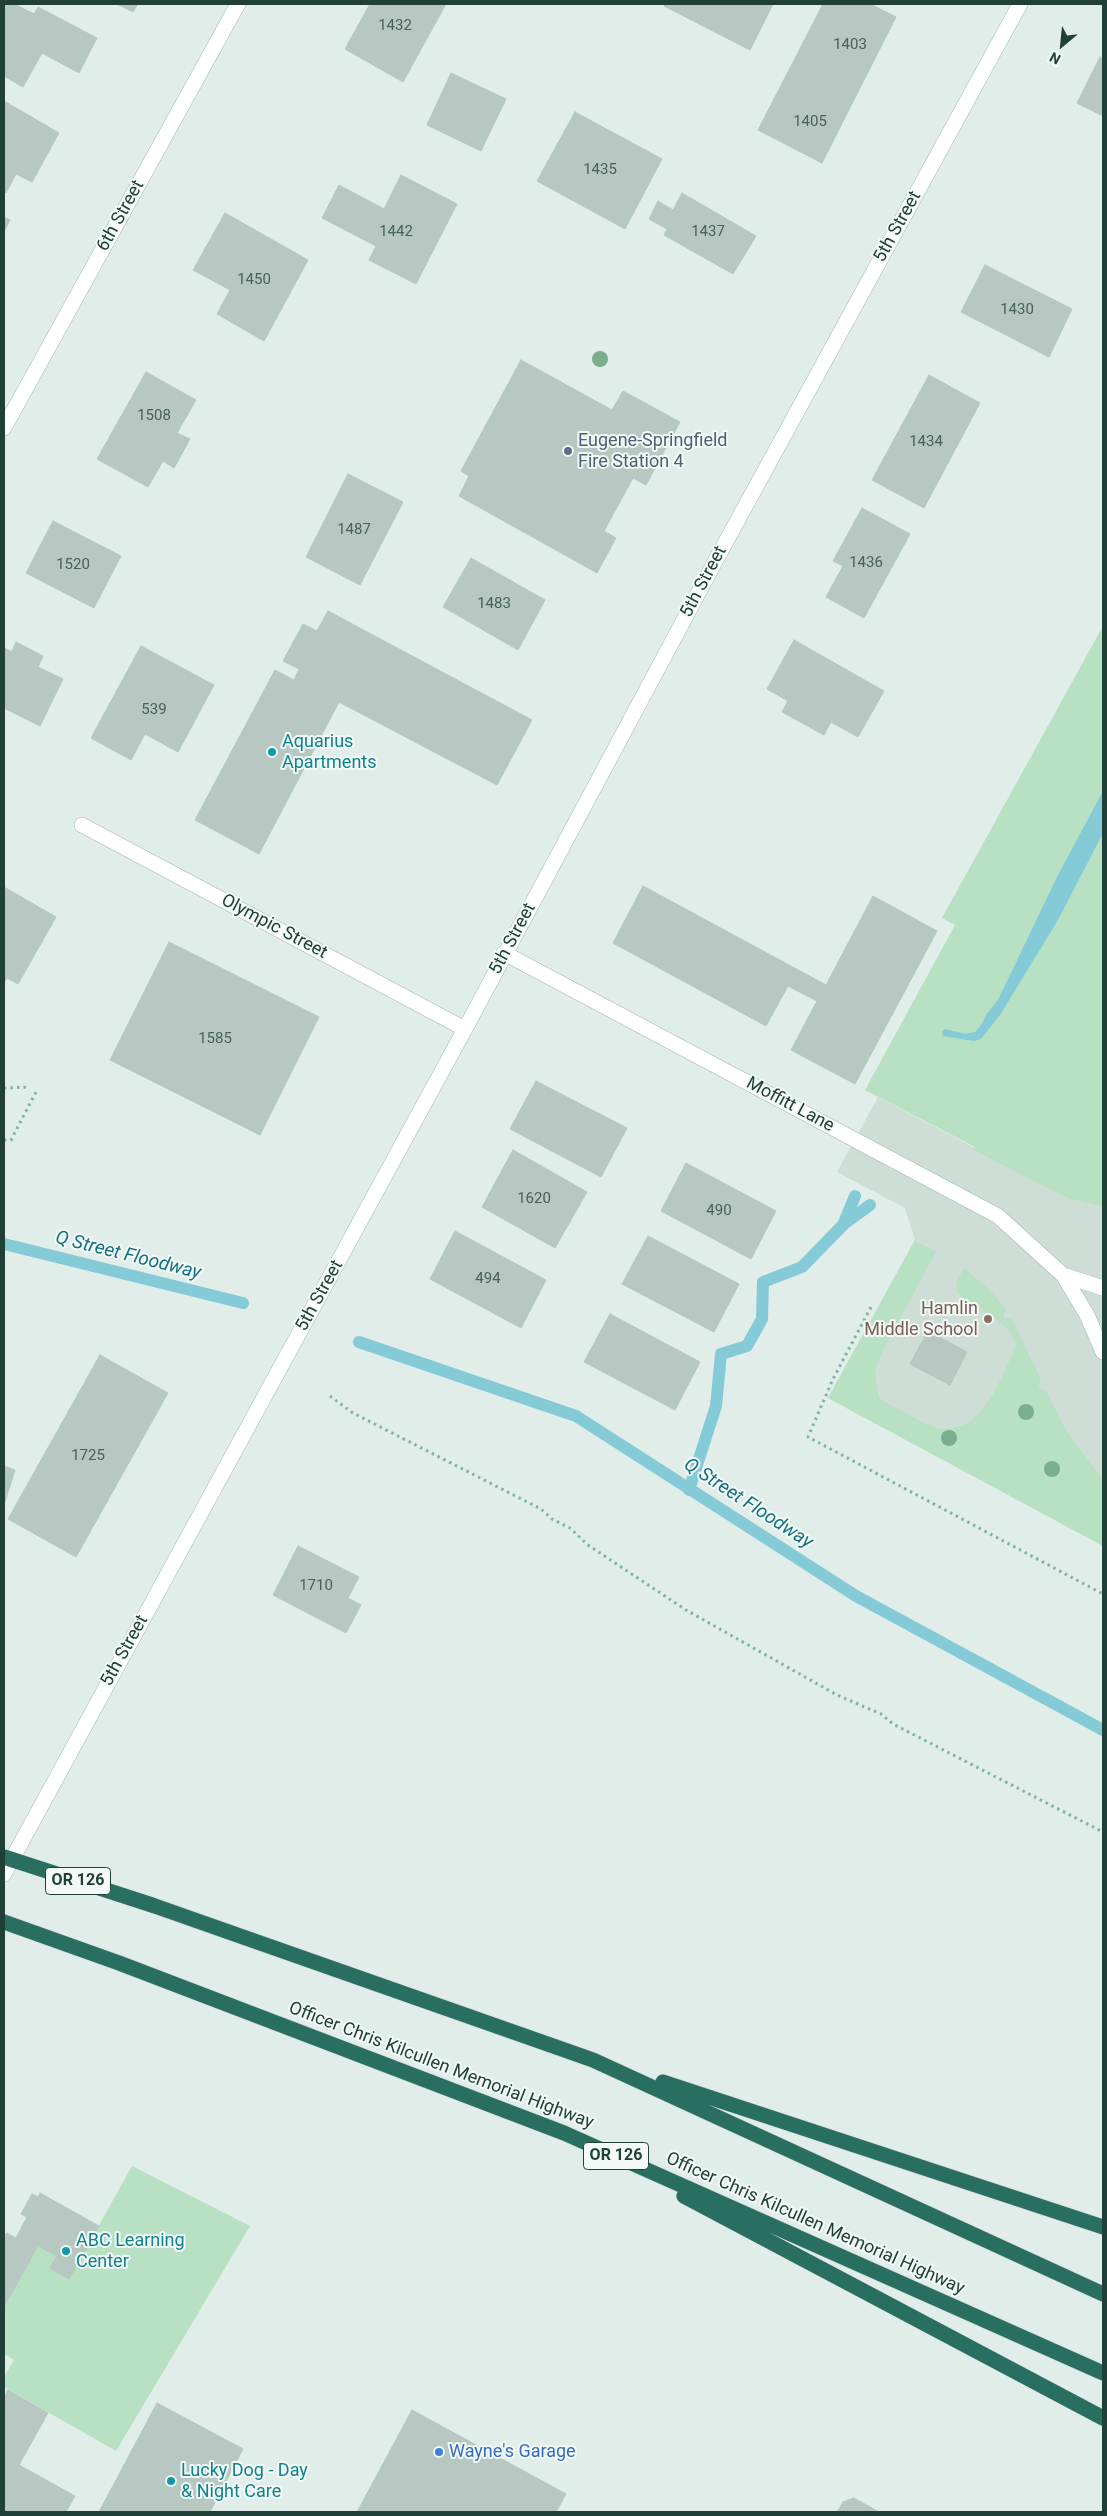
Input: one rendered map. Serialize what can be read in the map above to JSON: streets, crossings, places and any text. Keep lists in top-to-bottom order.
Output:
{
  "streets": {
    "highway": ["OR 126", "Officer Chris Kilcullen Memorial Highway"],
    "main road": [
      "6th Street",
      "5th Street",
      "Olympic Street",
      "Moffitt Lane"
    ]
  },
  "crossings": [
    ["5th Street", "Olympic Street"],
    ["5th Street", "Moffitt Lane"]
  ],
  "water": ["Q Street Floodway"],
  "places": [
    "Eugene-Springfield Fire Station 4",
    "Aquarius Apartments",
    "Hamlin Middle School",
    "ABC Learning Center",
    "Wayne's Garage",
    "Lucky Dog - Day & Night Care"
  ],
  "house_numbers": [
    "1432",
    "1403",
    "1405",
    "1435",
    "1442",
    "1437",
    "1450",
    "1430",
    "1508",
    "1434",
    "1487",
    "1436",
    "1520",
    "1483",
    "539",
    "1585",
    "1620",
    "490",
    "494",
    "1725",
    "1710"
  ],
  "north": "bottom left"
}
